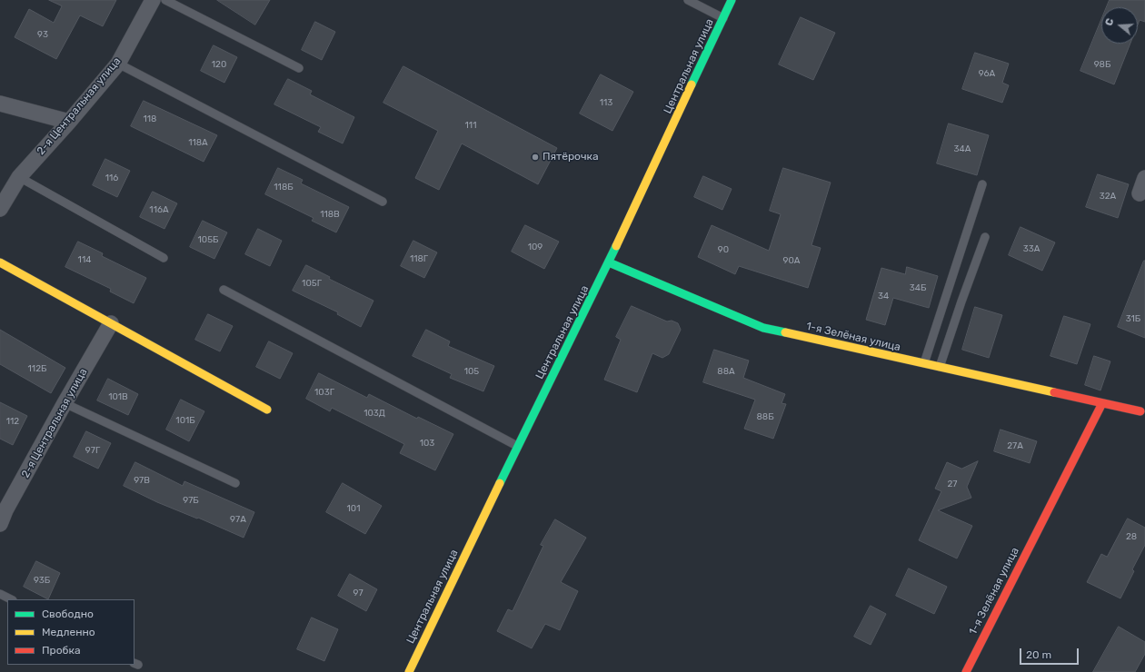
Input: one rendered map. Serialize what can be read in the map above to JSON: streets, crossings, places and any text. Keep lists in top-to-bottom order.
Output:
{
  "streets": {
    "street": ["Центральная улица", "2-я Центральная улица", "1-я Зелёная улица"]
  },
  "crossings": [
    ["Центральная улица", "1-я Зелёная улица"]
  ],
  "places": ["Пятёрочка"],
  "house_numbers": [
    "93",
    "120",
    "98Б",
    "96А",
    "113",
    "118",
    "111",
    "118А",
    "34А",
    "116",
    "118Б",
    "32А",
    "116А",
    "118В",
    "105Б",
    "109",
    "33А",
    "90",
    "118Г",
    "114",
    "90А",
    "105Г",
    "34Б",
    "34",
    "31Б",
    "112Б",
    "105",
    "88А",
    "103Г",
    "101В",
    "103Д",
    "88Б",
    "101Б",
    "112",
    "103",
    "27А",
    "97Г",
    "97В",
    "27",
    "97Б",
    "101",
    "97А",
    "28",
    "93Б",
    "97"
  ],
  "legend": ["Свободно", "Медленно", "Пробка"],
  "scale_bar": "20 m",
  "north": "left"
}
